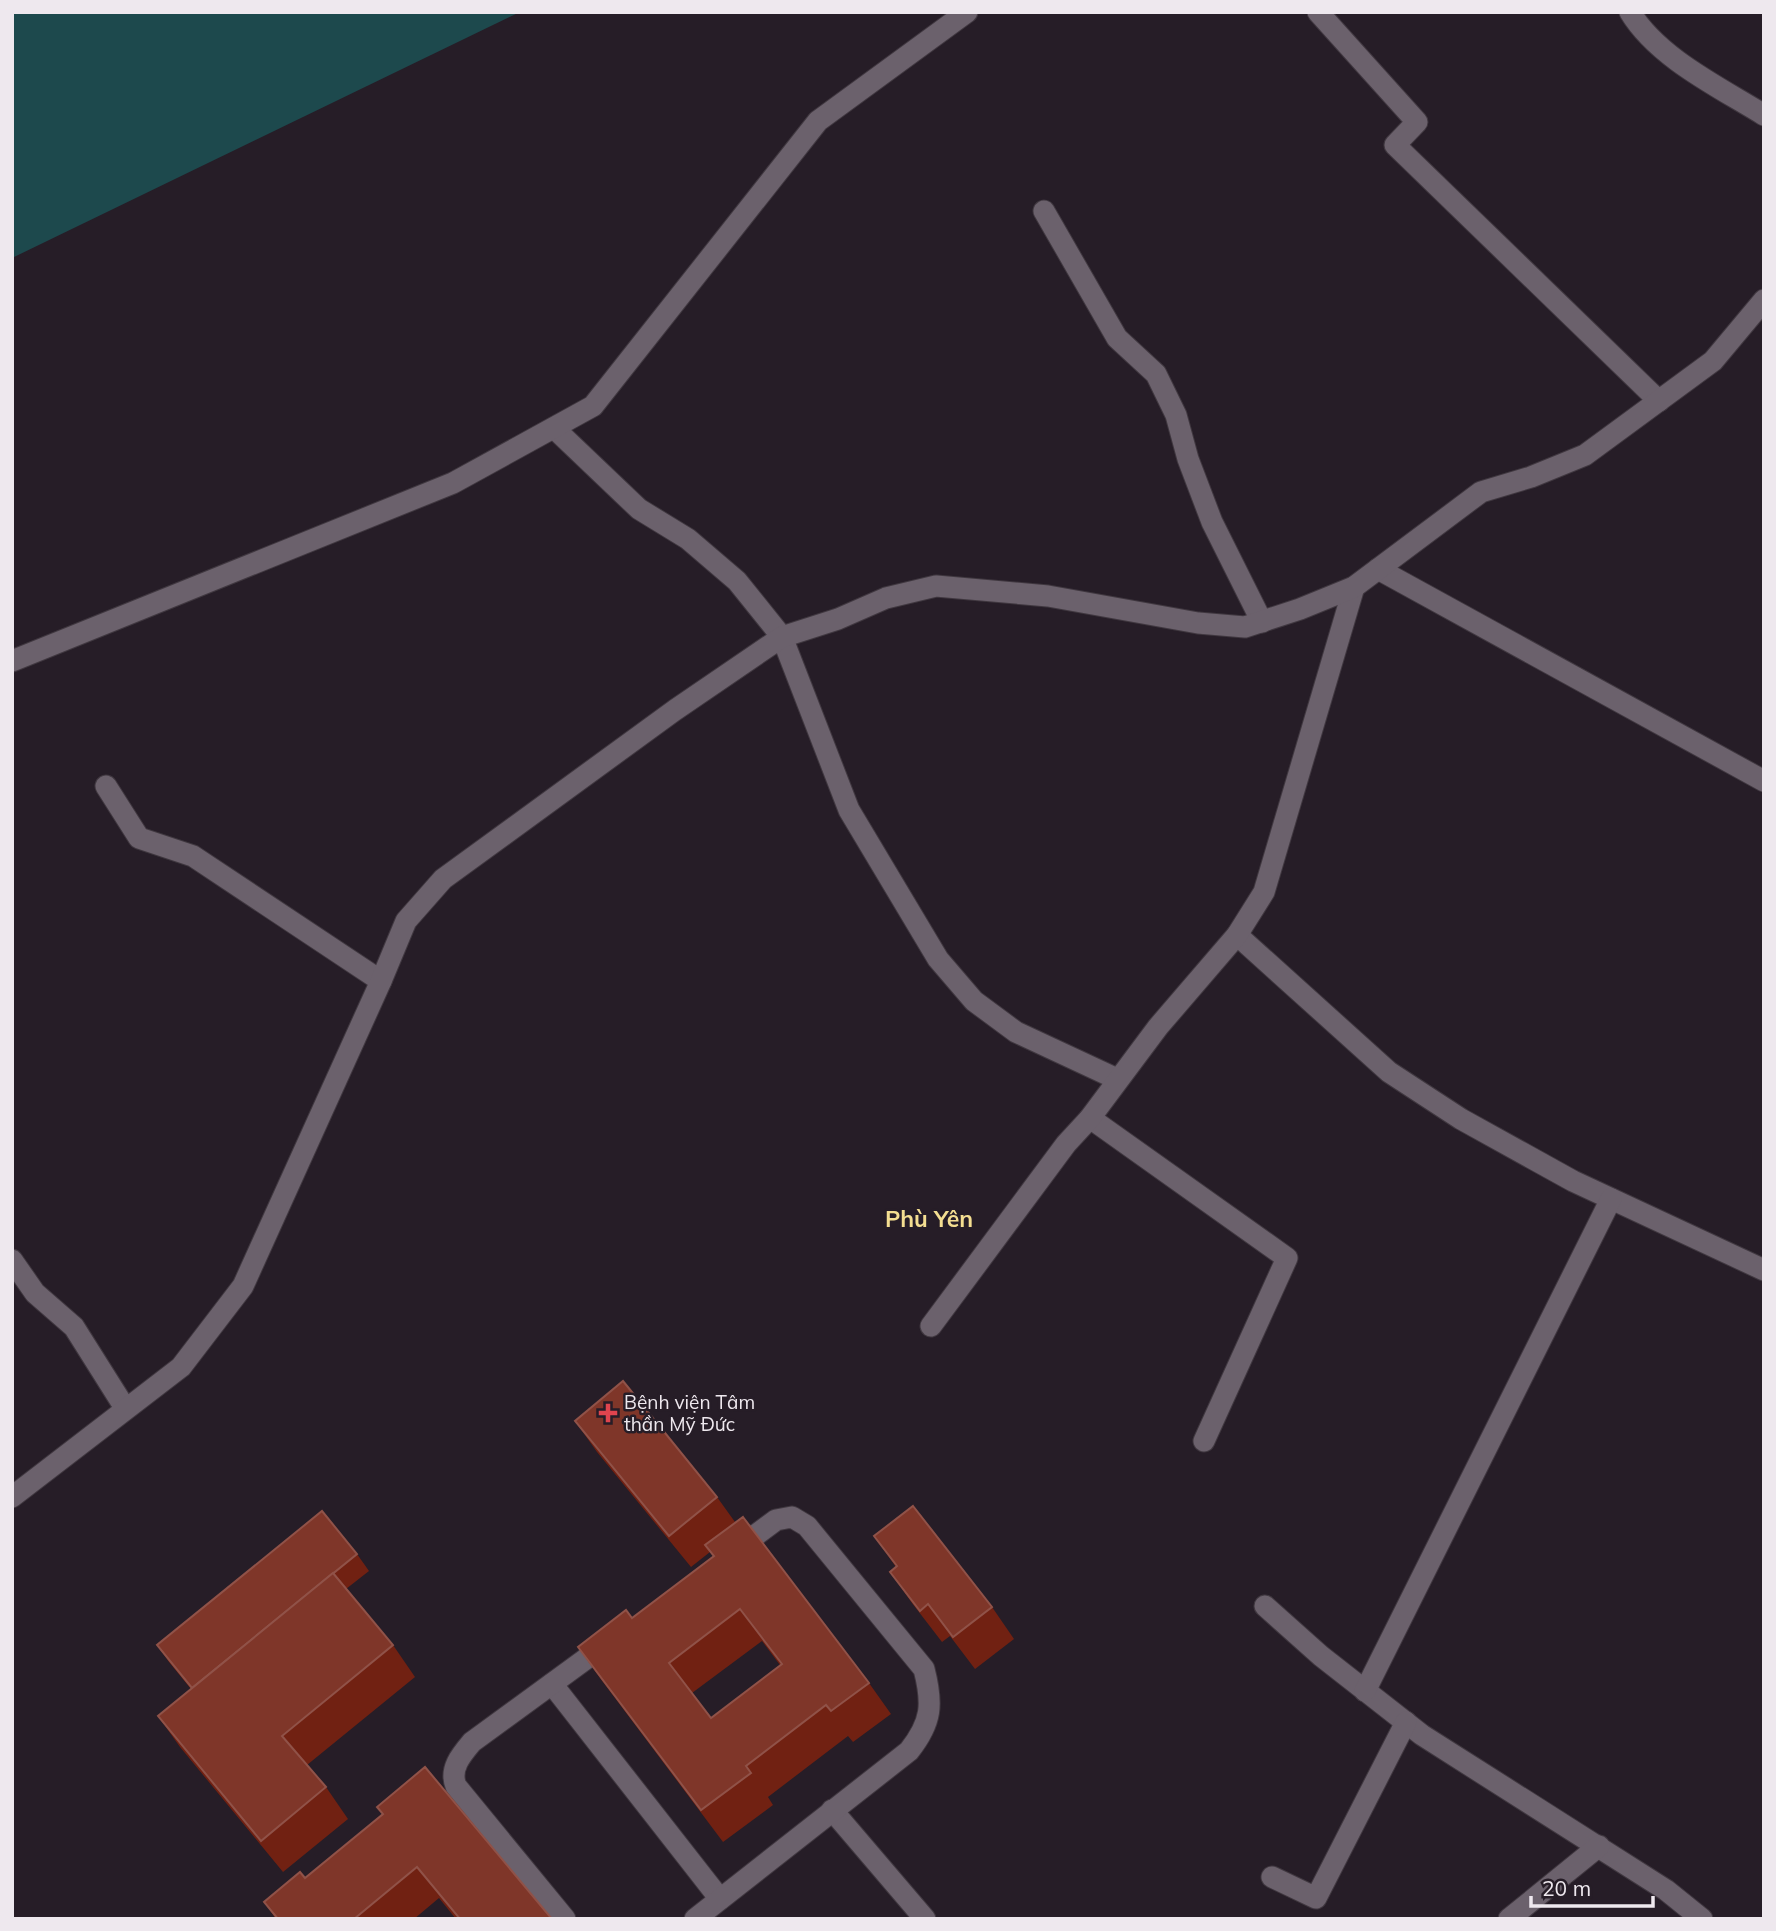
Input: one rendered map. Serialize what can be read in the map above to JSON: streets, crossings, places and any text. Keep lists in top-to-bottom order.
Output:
{
  "districts": ["Phù Yên"],
  "places": {
    "health": ["Bệnh viện Tâm thần Mỹ Đức"]
  },
  "scale_bar": "20 m"
}
